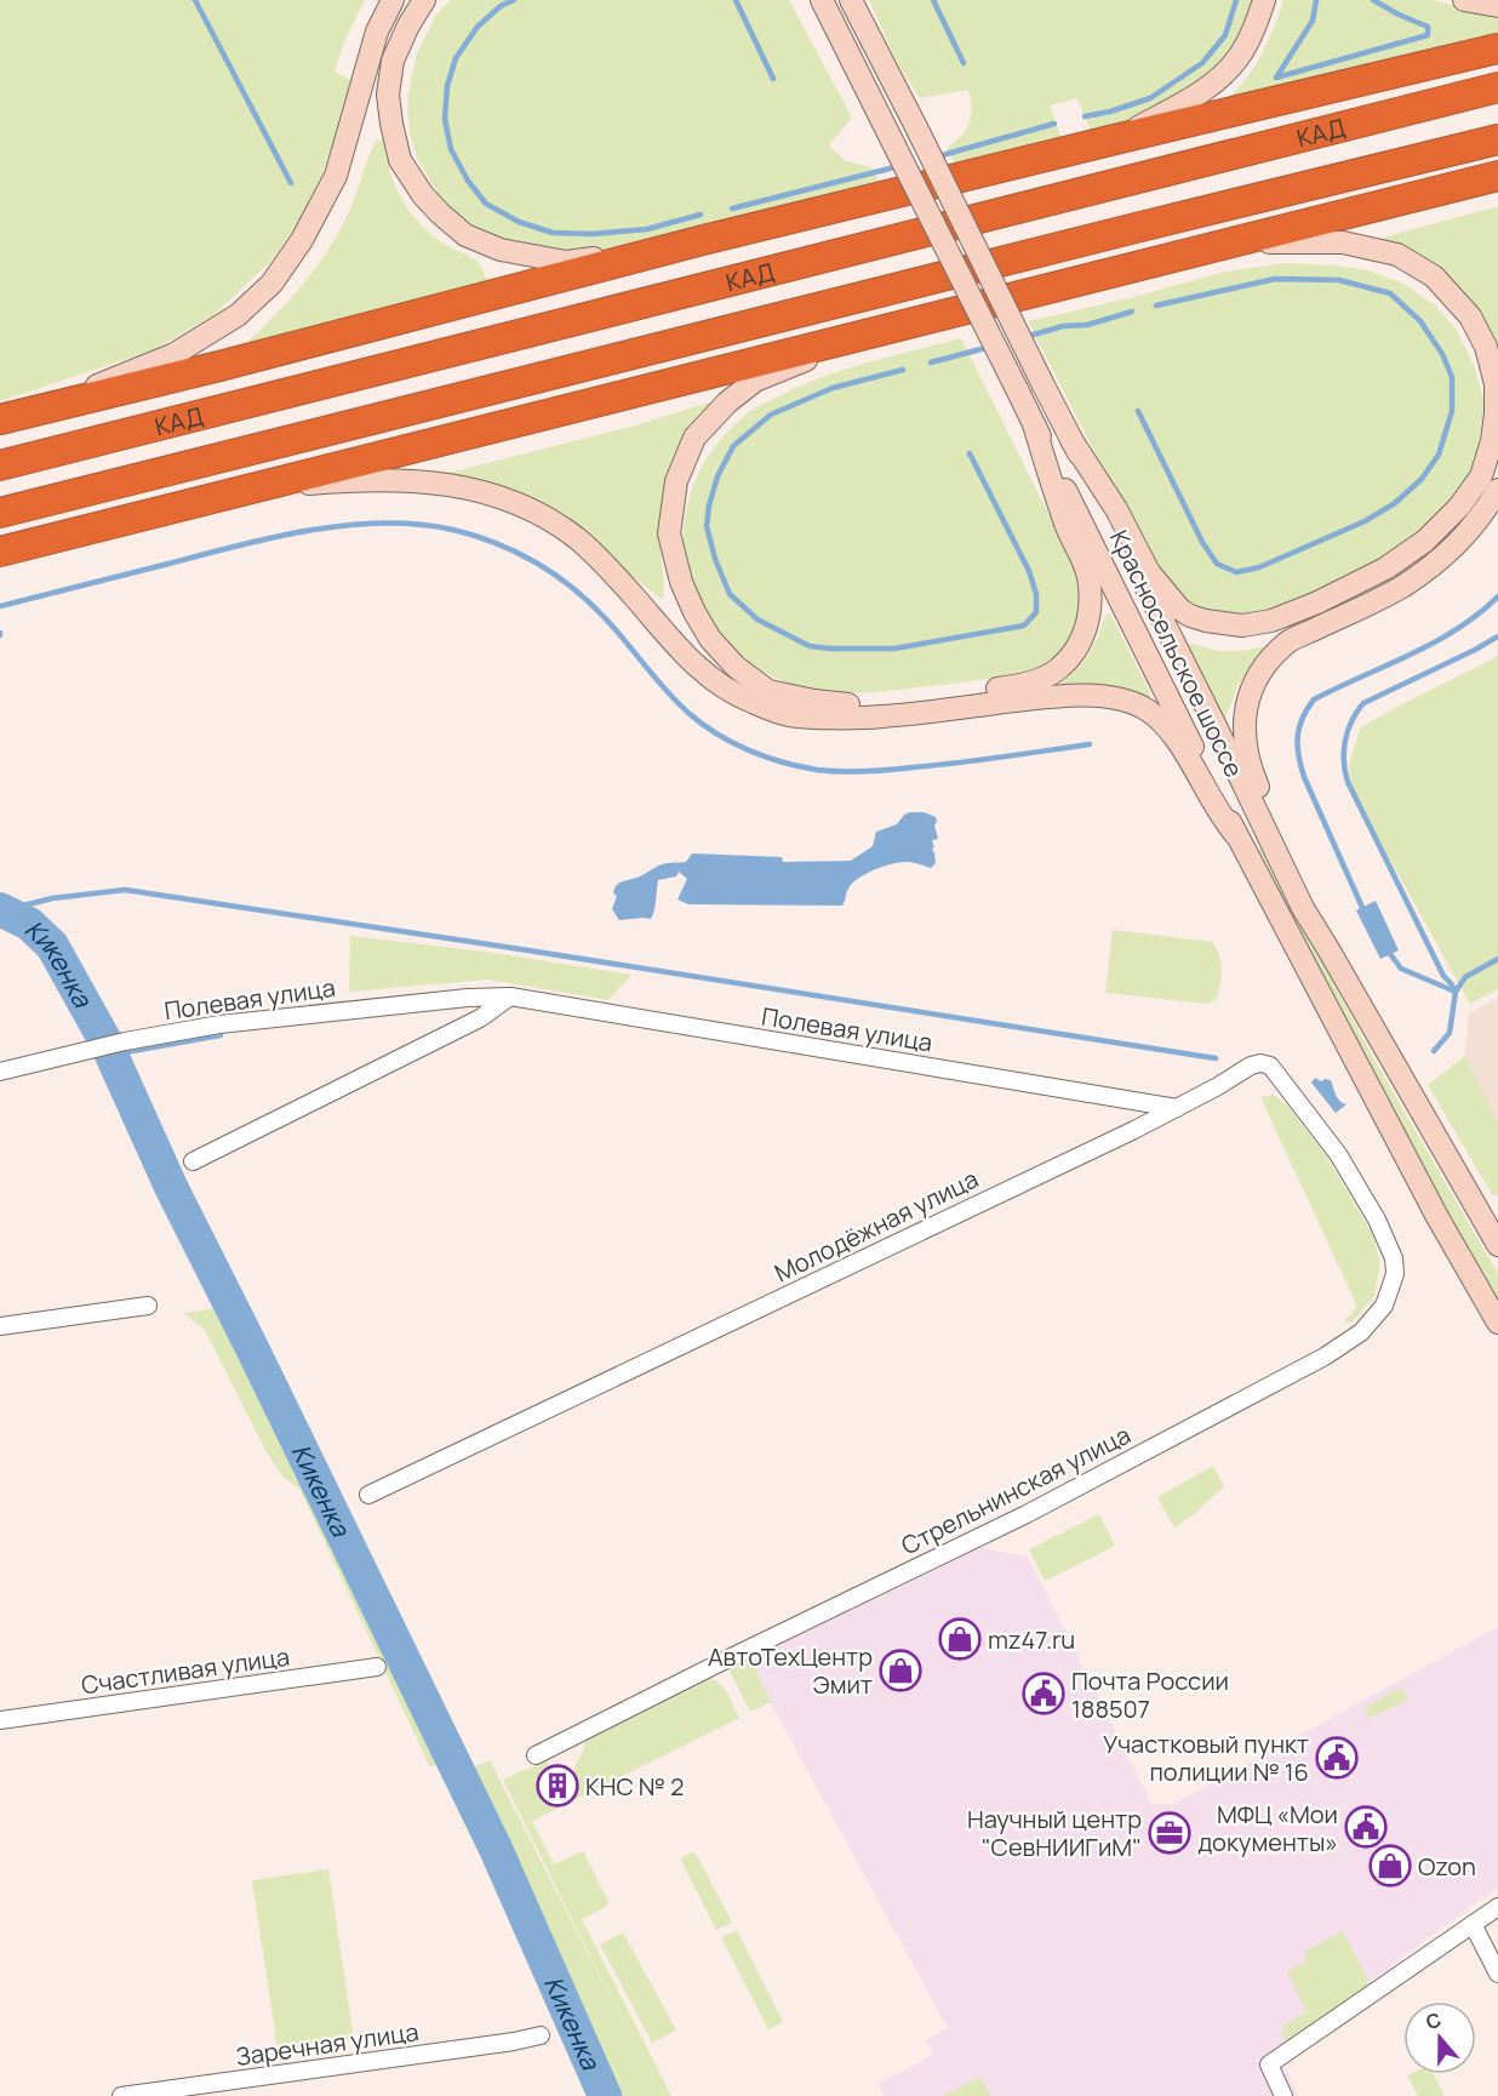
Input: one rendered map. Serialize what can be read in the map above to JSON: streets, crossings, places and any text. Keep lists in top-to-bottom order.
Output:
{
  "streets": {
    "highway": ["КАД"],
    "main road": ["Красносельское шоссе"],
    "street": [
      "Полевая улица",
      "Молодёжная улица",
      "Стрельнинская улица",
      "Счастливая улица",
      "Заречная улица"
    ]
  },
  "crossings": [
    ["Полевая улица", "Молодёжная улица"],
    ["Молодёжная улица", "Стрельнинская улица"]
  ],
  "water": ["Кикенка"],
  "places": {
    "shop": ["mz47.ru", "АвтоТехЦентр Эмит", "Ozon"],
    "public building": ["Почта России 188507", "Участковый пункт полиции № 16", "МФЦ «Мои документы»"],
    "building": ["КНС № 2"],
    "office": ["Научный центр \"СевНИИГиМ\""]
  },
  "north": "top"
}
